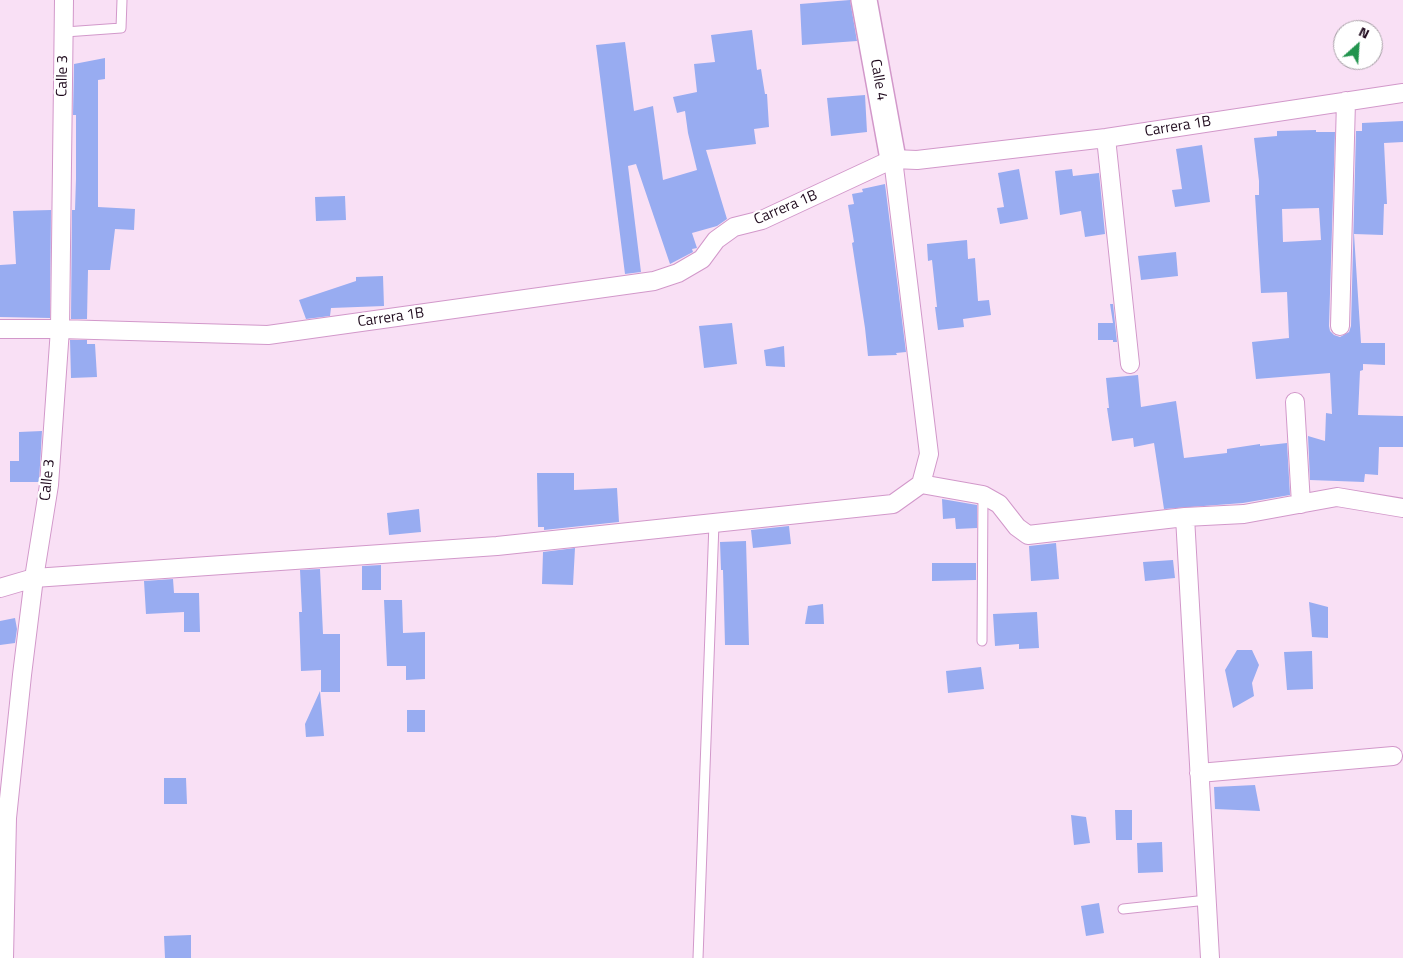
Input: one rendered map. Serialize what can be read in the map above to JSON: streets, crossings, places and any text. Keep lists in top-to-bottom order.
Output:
{
  "streets": {
    "street": ["Calle 3", "Calle 4", "Carrera 1B"]
  },
  "crossings": [
    ["Calle 3", "Carrera 1B"],
    ["Calle 4", "Carrera 1B"]
  ],
  "north": "top right"
}
